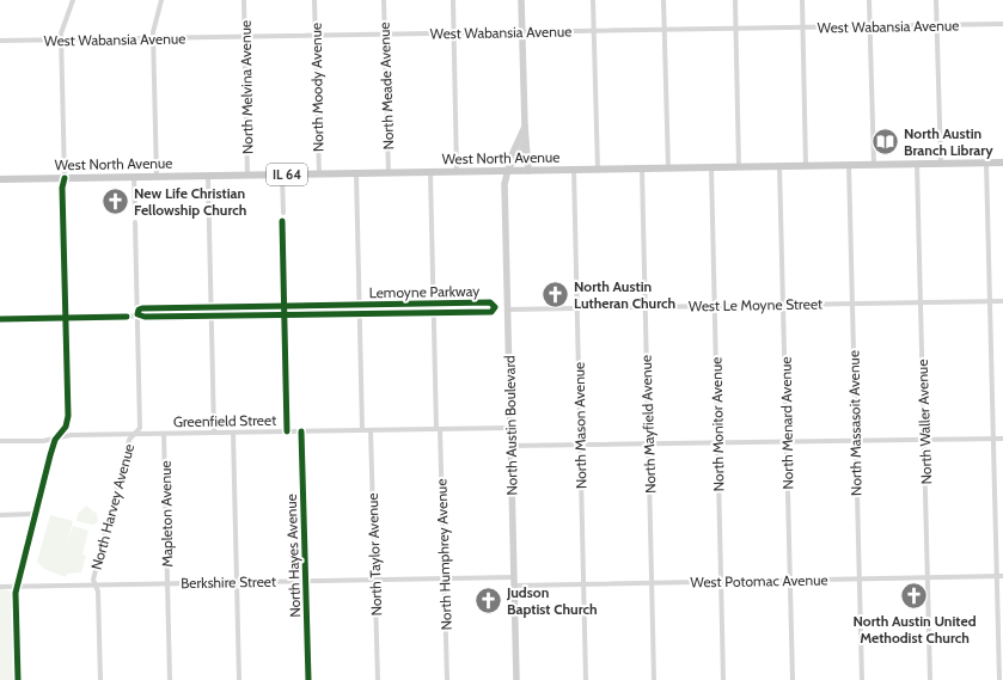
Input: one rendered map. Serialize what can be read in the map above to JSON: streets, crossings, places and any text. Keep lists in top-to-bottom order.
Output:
{
  "streets": {
    "main road": ["West North Avenue", "IL 64"],
    "street": [
      "West Wabansia Avenue",
      "North Meade Avenue",
      "North Melvina Avenue",
      "North Moody Avenue",
      "Lemoyne Parkway",
      "West Le Moyne Street",
      "Greenfield Street",
      "North Waller Avenue",
      "North Menard Avenue",
      "North Massasoit Avenue",
      "North Mayfield Avenue",
      "North Monitor Avenue",
      "North Austin Boulevard",
      "North Mason Avenue",
      "North Harvey Avenue",
      "Mapleton Avenue",
      "North Taylor Avenue",
      "North Humphrey Avenue",
      "North Hayes Avenue",
      "West Potomac Avenue",
      "Berkshire Street"
    ]
  },
  "crossings": [
    ["West Wabansia Avenue", "North Meade Avenue"],
    ["West Wabansia Avenue", "North Melvina Avenue"],
    ["West Wabansia Avenue", "North Moody Avenue"],
    ["North Meade Avenue", "West North Avenue"],
    ["North Melvina Avenue", "West North Avenue"],
    ["North Moody Avenue", "West North Avenue"],
    ["West North Avenue", "North Waller Avenue"],
    ["West North Avenue", "North Menard Avenue"],
    ["West North Avenue", "North Massasoit Avenue"],
    ["West North Avenue", "North Mayfield Avenue"],
    ["West North Avenue", "North Monitor Avenue"],
    ["West North Avenue", "North Austin Boulevard"],
    ["West North Avenue", "North Mason Avenue"],
    ["West North Avenue", "North Humphrey Avenue"],
    ["Lemoyne Parkway", "North Harvey Avenue"],
    ["Lemoyne Parkway", "North Humphrey Avenue"],
    ["West Le Moyne Street", "North Waller Avenue"],
    ["West Le Moyne Street", "North Menard Avenue"],
    ["West Le Moyne Street", "North Massasoit Avenue"],
    ["West Le Moyne Street", "North Mayfield Avenue"],
    ["West Le Moyne Street", "North Monitor Avenue"],
    ["West Le Moyne Street", "North Austin Boulevard"],
    ["West Le Moyne Street", "North Mason Avenue"],
    ["Greenfield Street", "North Austin Boulevard"],
    ["Greenfield Street", "North Harvey Avenue"],
    ["Greenfield Street", "Mapleton Avenue"],
    ["Greenfield Street", "North Taylor Avenue"],
    ["Greenfield Street", "North Humphrey Avenue"],
    ["Greenfield Street", "North Hayes Avenue"],
    ["North Waller Avenue", "West Potomac Avenue"],
    ["North Menard Avenue", "West Potomac Avenue"],
    ["North Massasoit Avenue", "West Potomac Avenue"],
    ["North Mayfield Avenue", "West Potomac Avenue"],
    ["North Monitor Avenue", "West Potomac Avenue"],
    ["North Austin Boulevard", "West Potomac Avenue"],
    ["North Austin Boulevard", "Berkshire Street"],
    ["North Mason Avenue", "West Potomac Avenue"],
    ["North Harvey Avenue", "Berkshire Street"],
    ["Mapleton Avenue", "Berkshire Street"],
    ["North Taylor Avenue", "Berkshire Street"],
    ["North Humphrey Avenue", "Berkshire Street"],
    ["North Hayes Avenue", "Berkshire Street"],
    ["West Potomac Avenue", "Berkshire Street"]
  ],
  "places": {
    "library": ["North Austin Branch Library"],
    "church": [
      "New Life Christian Fellowship Church",
      "North Austin Lutheran Church",
      "North Austin United Methodist Church",
      "Judson Baptist Church"
    ]
  }
}
